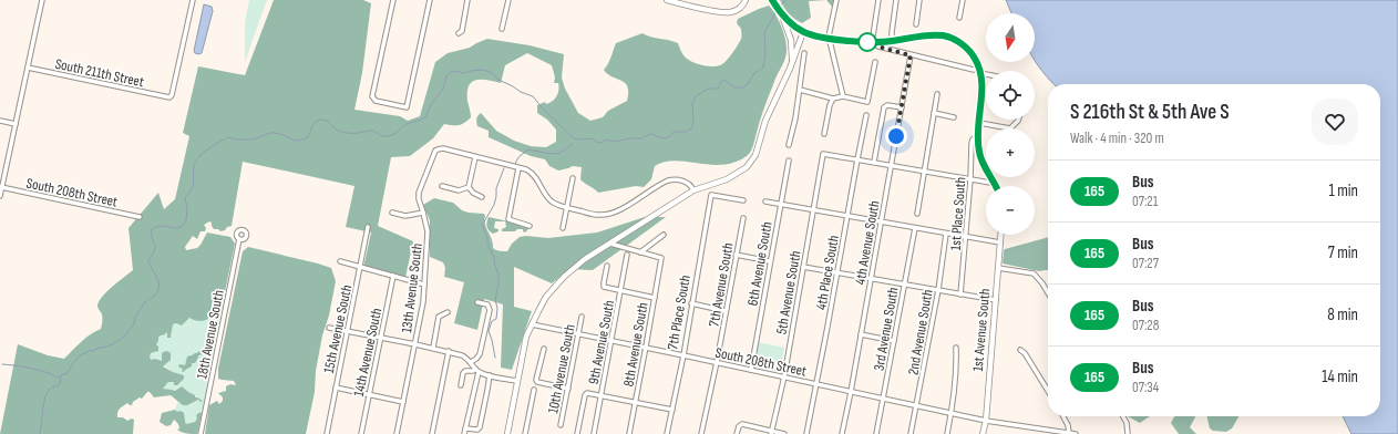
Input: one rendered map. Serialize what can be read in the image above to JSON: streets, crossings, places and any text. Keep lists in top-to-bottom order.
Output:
{
  "streets": {
    "main road": ["1st Avenue South"],
    "street": [
      "South 211th Street",
      "South 208th Street",
      "1st Place South",
      "4th Avenue South",
      "6th Avenue South",
      "4th Place South",
      "7th Avenue South",
      "13th Avenue South",
      "5th Avenue South",
      "7th Place South",
      "15th Avenue South",
      "3rd Avenue South",
      "2nd Avenue South",
      "18th Avenue South",
      "9th Avenue South",
      "8th Avenue South",
      "14th Avenue South",
      "10th Avenue South"
    ]
  },
  "crossings": [
    ["South 208th Street", "4th Avenue South"],
    ["South 208th Street", "6th Avenue South"],
    ["South 208th Street", "4th Place South"],
    ["South 208th Street", "7th Avenue South"],
    ["South 208th Street", "5th Avenue South"],
    ["South 208th Street", "7th Place South"],
    ["South 208th Street", "3rd Avenue South"],
    ["South 208th Street", "1st Avenue South"],
    ["South 208th Street", "2nd Avenue South"],
    ["South 208th Street", "9th Avenue South"],
    ["South 208th Street", "8th Avenue South"],
    ["South 208th Street", "10th Avenue South"],
    ["4th Place South", "5th Avenue South"]
  ],
  "lines": ["bus line 165"],
  "north": "bottom",
  "page": {
    "map_buttons": ["+", "−"],
    "heading": ["S 216th St & 5th Ave S", "Walk · 4 min · 320 m"],
    "list": [
      {
        "mark": "165",
        "name": "Bus",
        "note": "07:21",
        "value": "1 min"
      },
      {
        "mark": "165",
        "name": "Bus",
        "note": "07:27",
        "value": "7 min"
      },
      {
        "mark": "165",
        "name": "Bus",
        "note": "07:28",
        "value": "8 min"
      },
      {
        "mark": "165",
        "name": "Bus",
        "note": "07:34",
        "value": "14 min"
      }
    ]
  }
}
